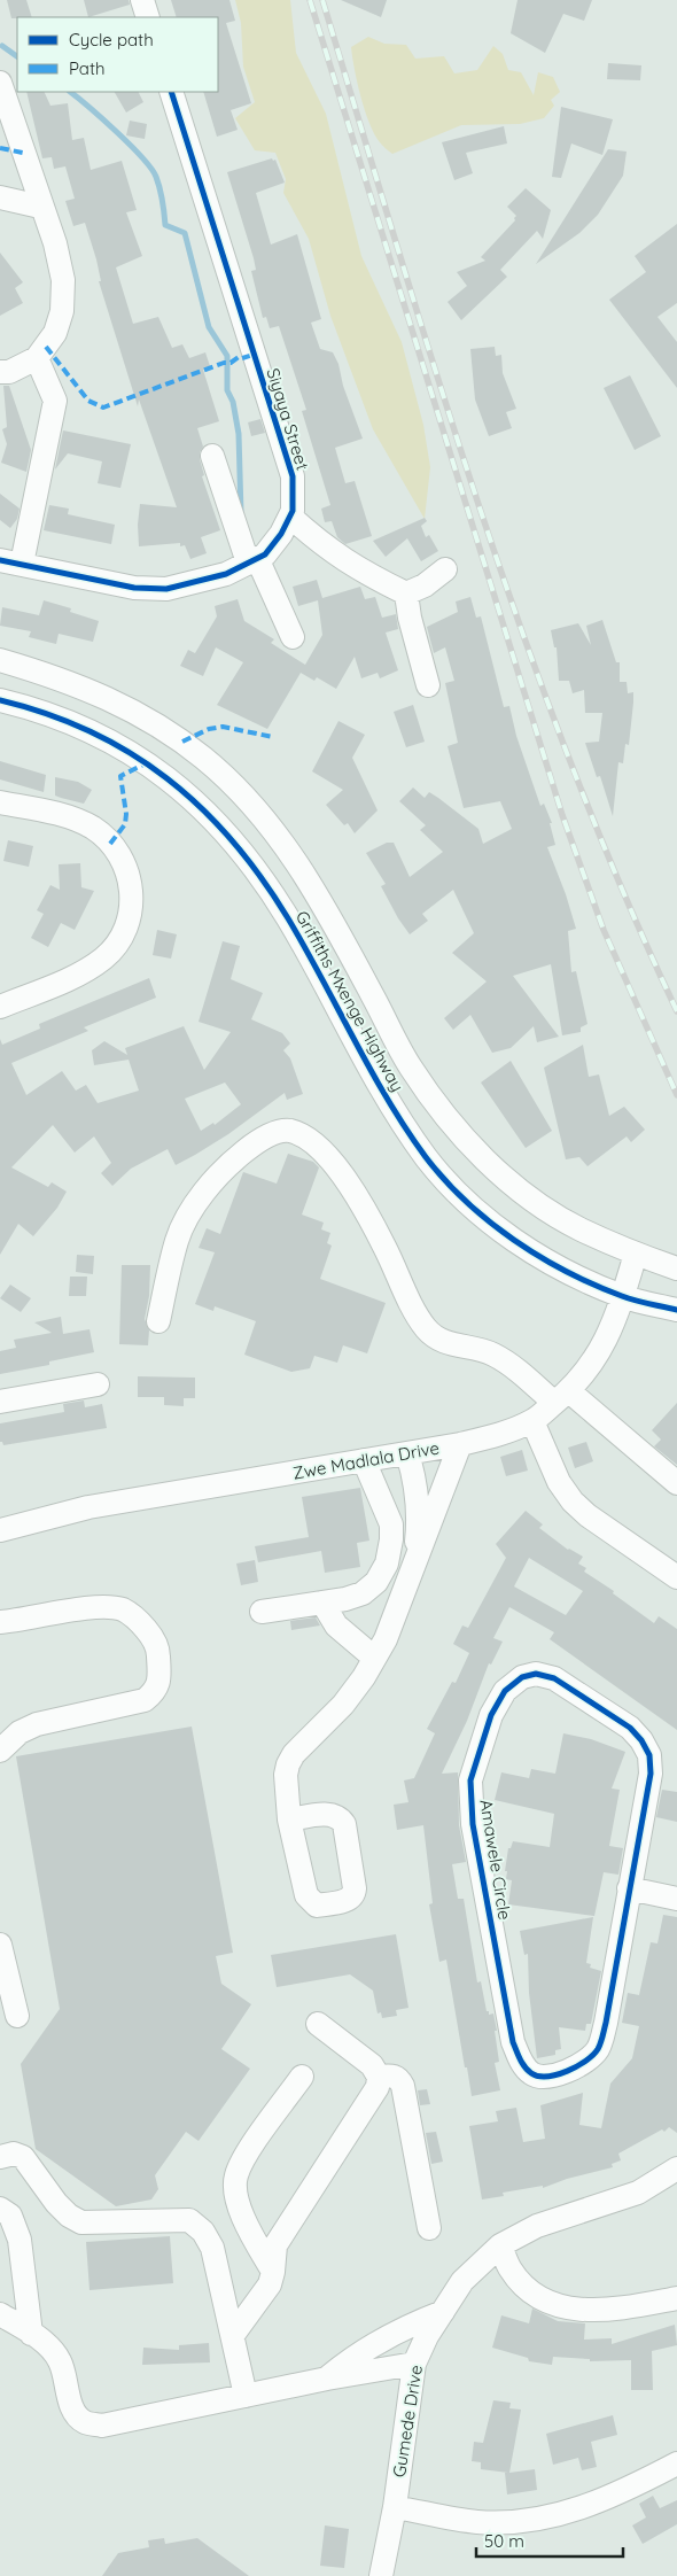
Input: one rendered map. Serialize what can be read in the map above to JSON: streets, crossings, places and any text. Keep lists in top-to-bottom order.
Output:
{
  "streets": {
    "street": [
      "Siyaya Street",
      "Griffiths Mxenge Highway",
      "Zwe Madlala Drive",
      "Amawele Circle",
      "Gumede Drive"
    ]
  },
  "crossings": [
    ["Griffiths Mxenge Highway", "Zwe Madlala Drive"]
  ],
  "legend": ["Cycle path", "Path"],
  "scale_bar": "50 m"
}
